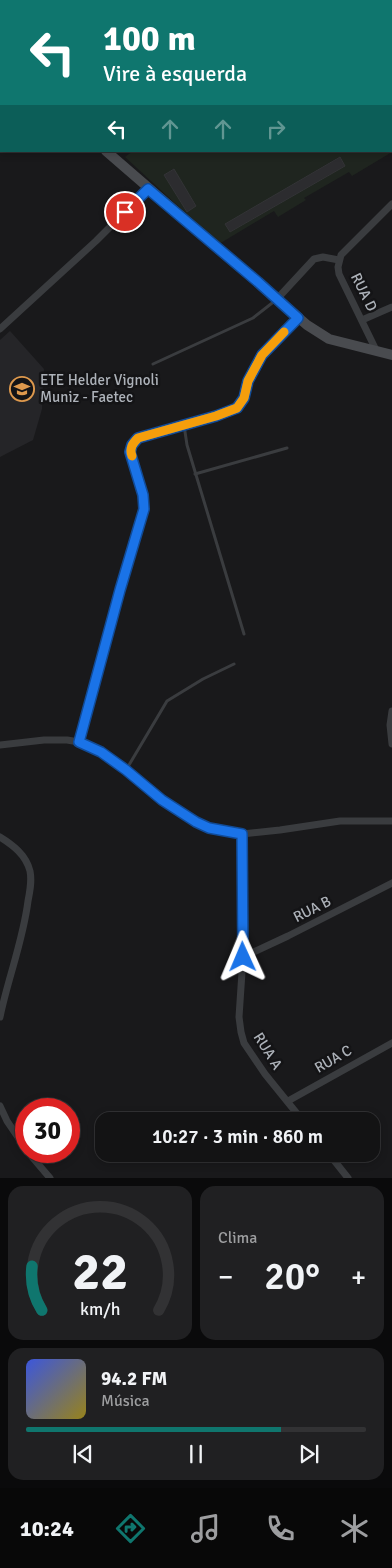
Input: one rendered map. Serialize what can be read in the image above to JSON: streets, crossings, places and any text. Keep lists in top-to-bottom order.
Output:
{
  "streets": {
    "street": [
      "RUA D",
      "RUA B",
      "RUA A",
      "RUA C"
    ]
  },
  "crossings": [
    ["RUA B", "RUA A"],
    ["RUA A", "RUA C"]
  ],
  "places": {
    "school or university": ["ETE Helder Vignoli Muniz - Faetec"]
  },
  "page": {
    "turn": ["100 m", "Vire à esquerda"],
    "limit": "30",
    "trip": "10:27 · 3 min · 860 m",
    "tile": "Clima",
    "heat": ["−", "20°", "+"],
    "song": ["94.2 FM", "Música"],
    "tabs": "10:24",
    "gauge": ["22", "km/h"]
  }
}
